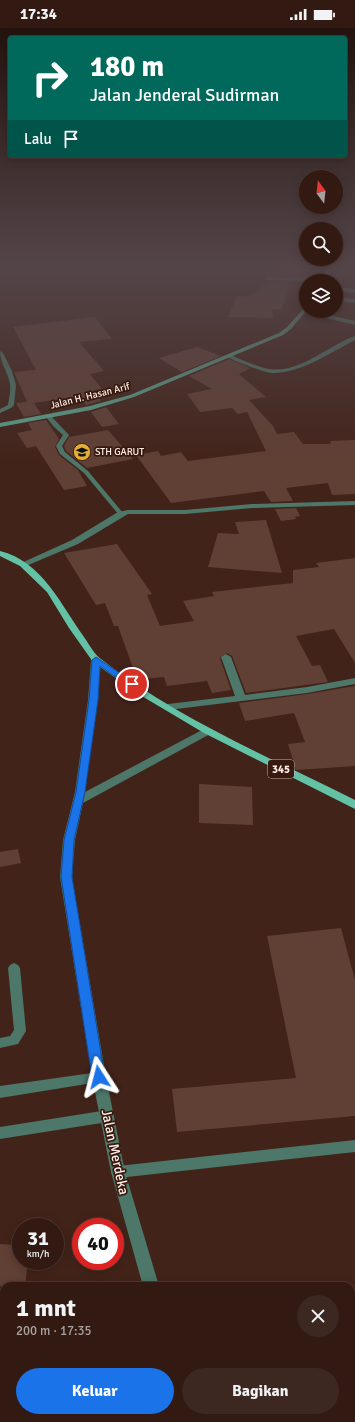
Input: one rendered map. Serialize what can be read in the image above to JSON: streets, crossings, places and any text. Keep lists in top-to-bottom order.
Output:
{
  "streets": {
    "main road": ["Jalan H. Hasan Arif", "345"],
    "street": ["Jalan Merdeka"]
  },
  "crossings": [
    ["345", "Jalan Merdeka"]
  ],
  "places": {
    "school or university": ["STH GARUT"]
  },
  "north": "top",
  "page": {
    "status": "17:34",
    "turn": ["180 m", "Jalan Jenderal Sudirman"],
    "then": "Lalu",
    "speed": "31 km/h",
    "limit": "40",
    "heading": ["1 mnt", "200 m · 17:35"],
    "buttons": ["Keluar", "Bagikan"]
  }
}
